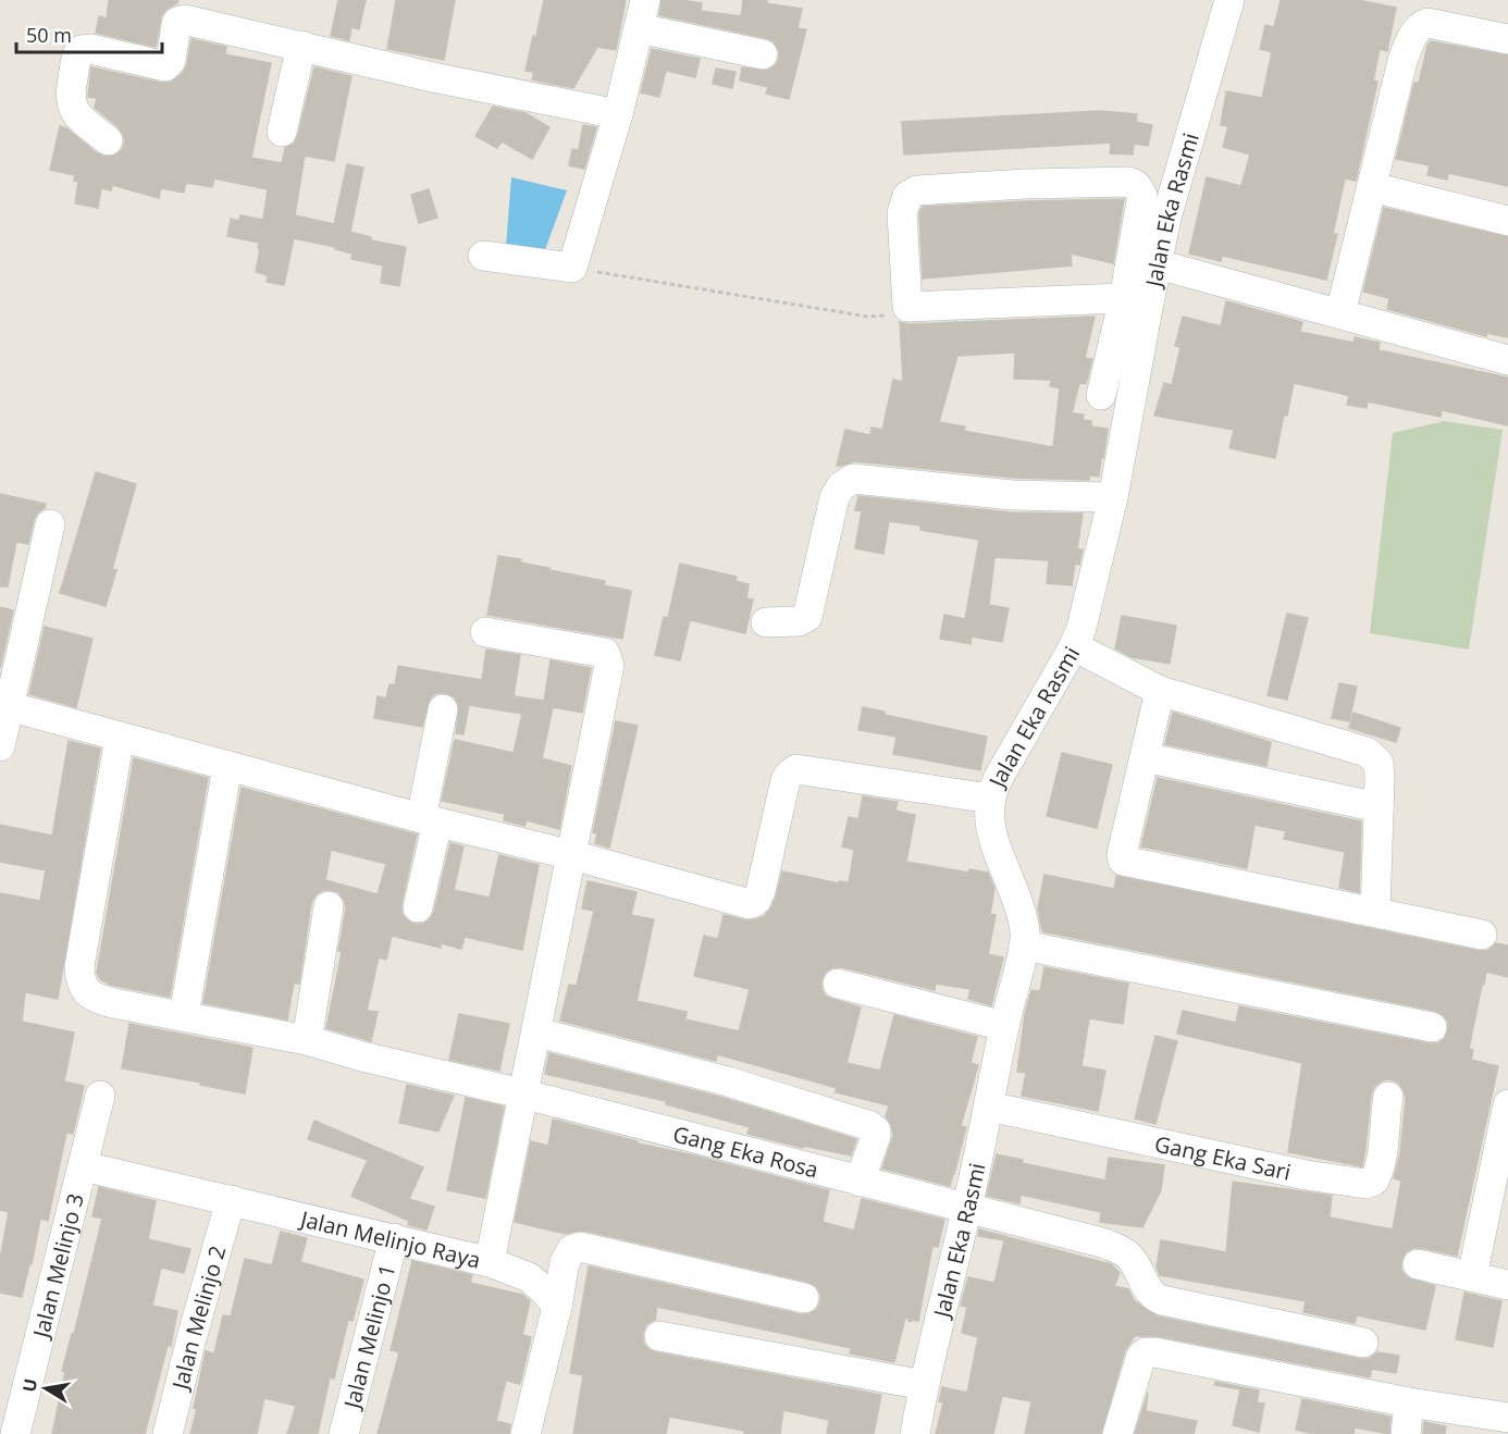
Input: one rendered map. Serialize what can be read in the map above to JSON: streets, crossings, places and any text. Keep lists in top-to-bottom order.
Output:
{
  "streets": {
    "street": [
      "Jalan Eka Rasmi",
      "Gang Eka Rosa",
      "Gang Eka Sari",
      "Jalan Melinjo Raya",
      "Jalan Melinjo 3",
      "Jalan Melinjo 2",
      "Jalan Melinjo 1"
    ]
  },
  "crossings": [
    ["Jalan Eka Rasmi", "Gang Eka Rosa"],
    ["Jalan Eka Rasmi", "Gang Eka Sari"],
    ["Jalan Melinjo Raya", "Jalan Melinjo 3"],
    ["Jalan Melinjo Raya", "Jalan Melinjo 2"],
    ["Jalan Melinjo Raya", "Jalan Melinjo 1"]
  ],
  "scale_bar": "50 m",
  "north": "left"
}
